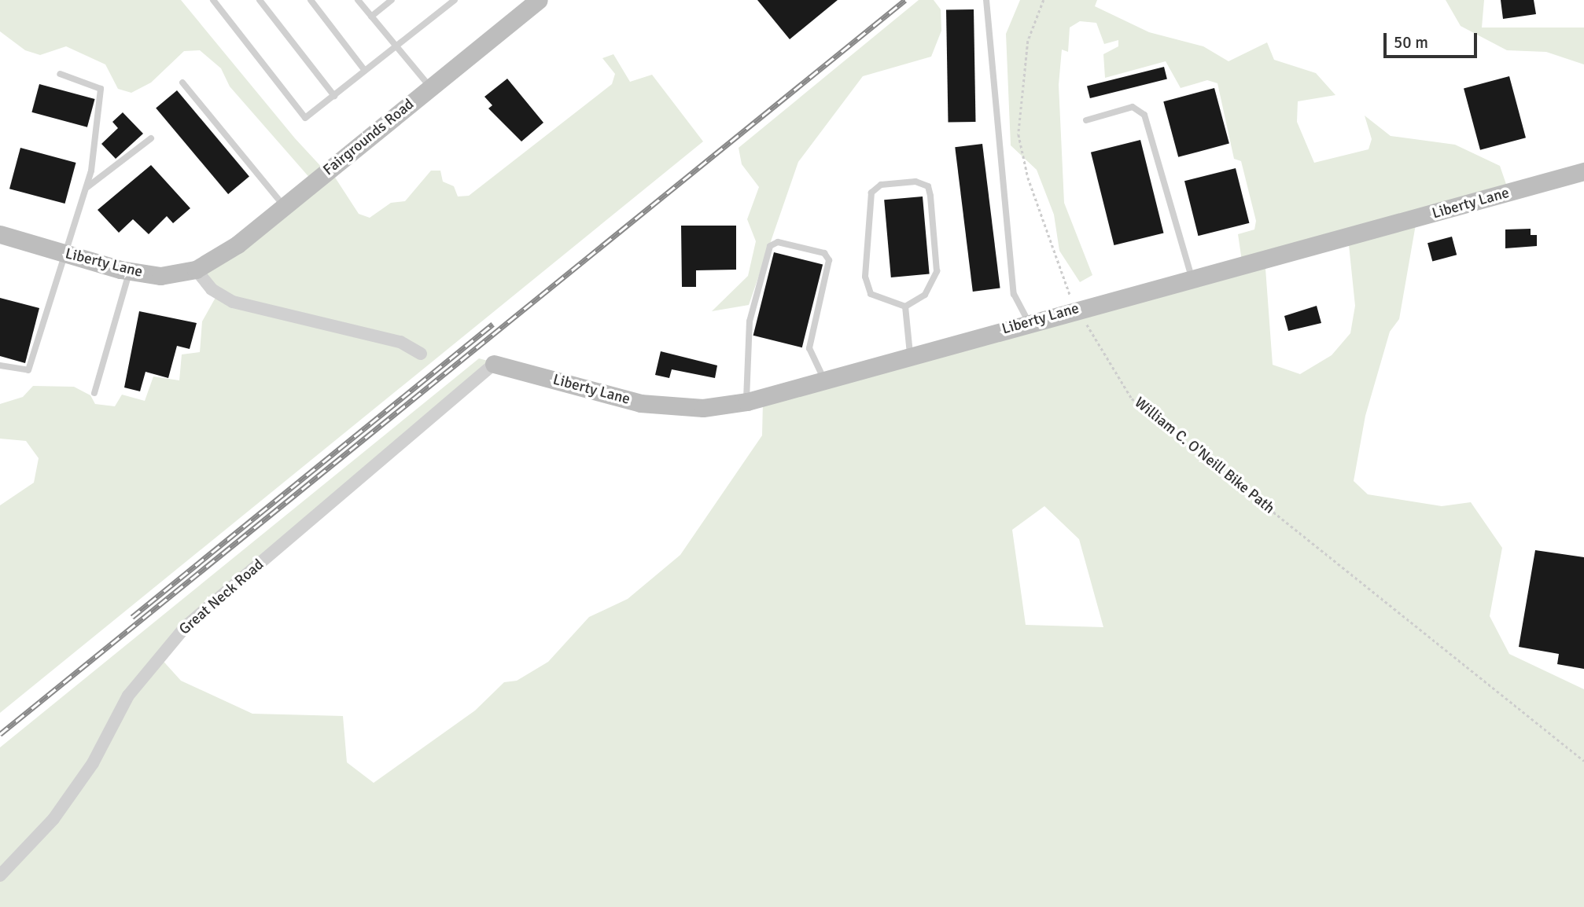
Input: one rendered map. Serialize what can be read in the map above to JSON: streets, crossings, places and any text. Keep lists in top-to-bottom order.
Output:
{
  "streets": {
    "street": ["Fairgrounds Road", "Liberty Lane", "Great Neck Road"],
    "path": ["William C. O'Neill Bike Path"]
  },
  "crossings": [
    ["Fairgrounds Road", "Liberty Lane"],
    ["Liberty Lane", "William C. O'Neill Bike Path"],
    ["Liberty Lane", "Great Neck Road"]
  ],
  "scale_bar": "50 m"
}
